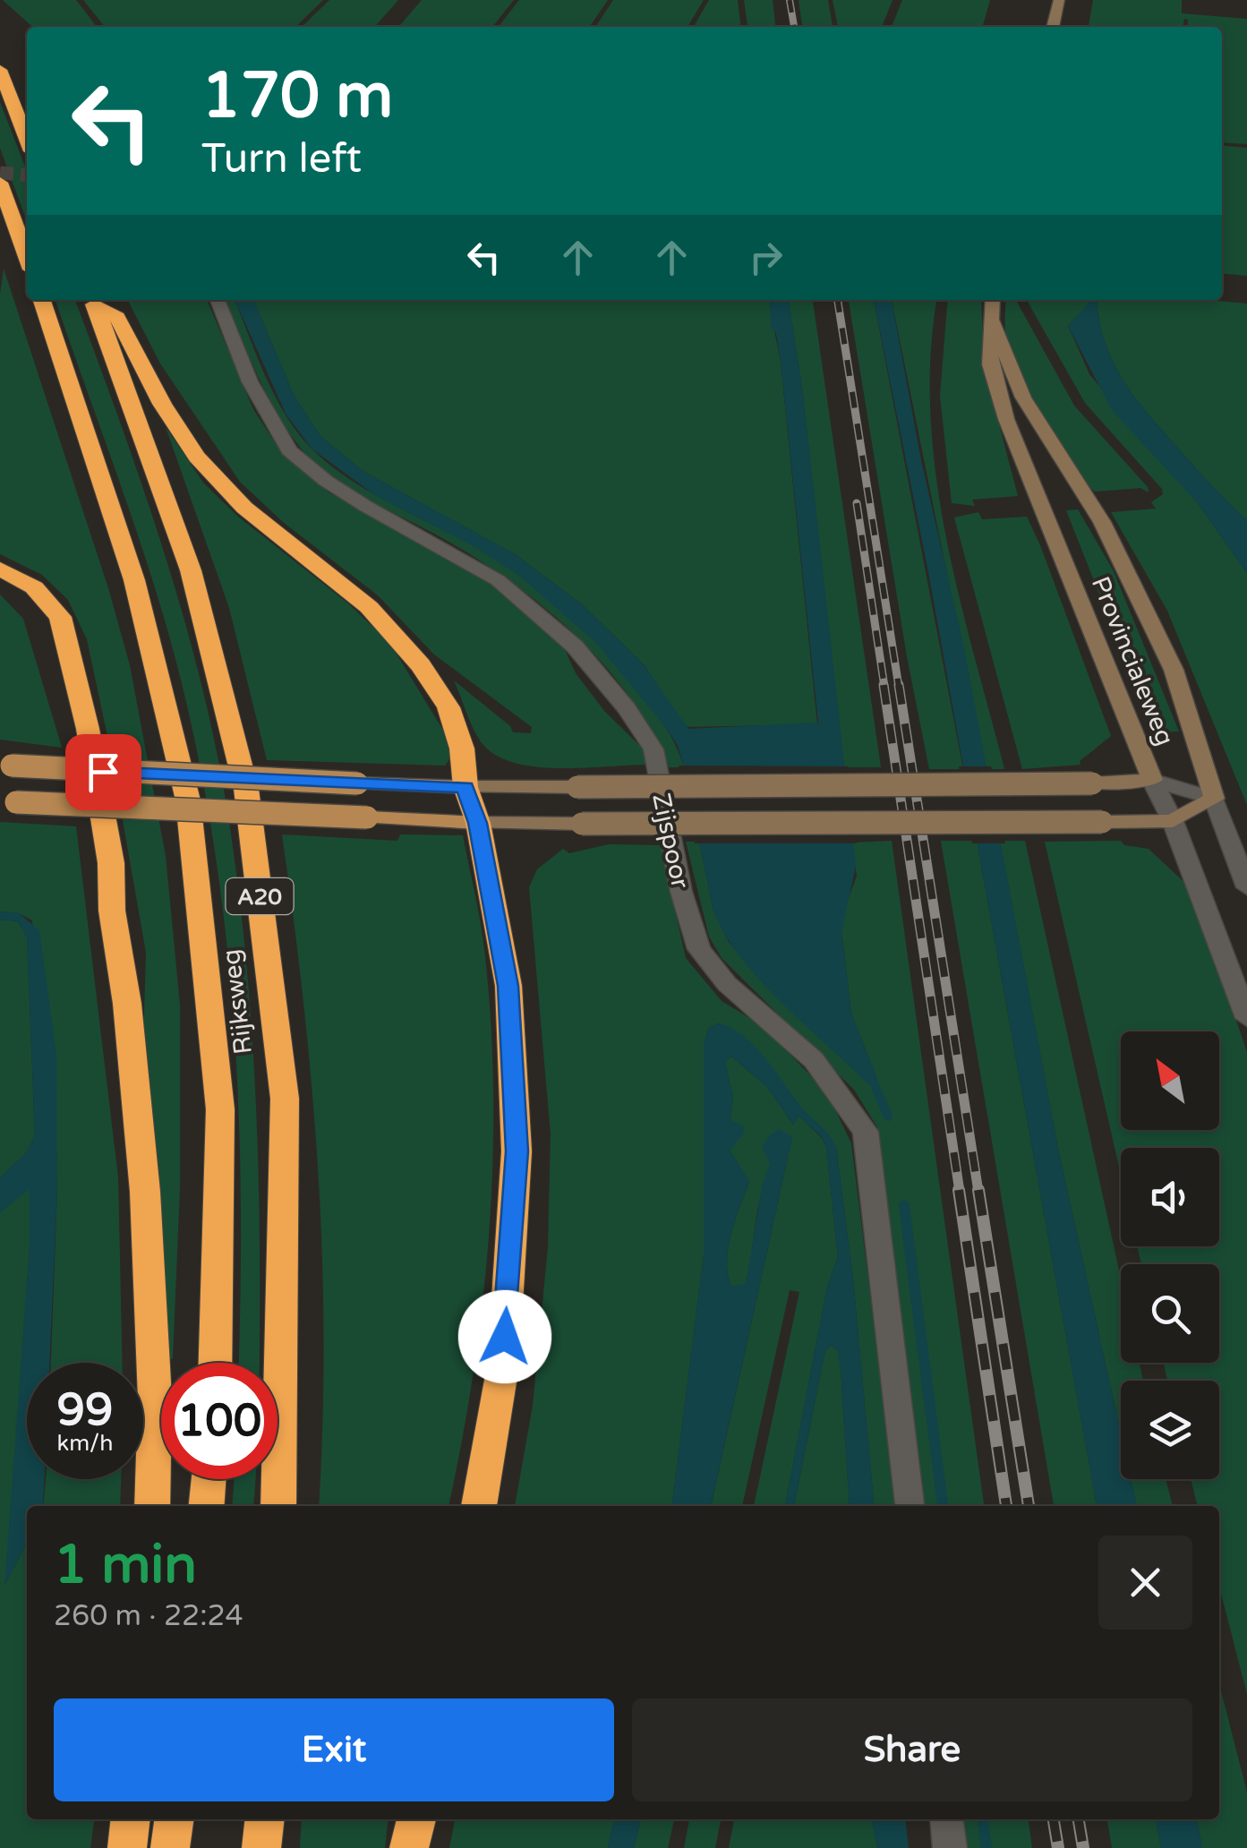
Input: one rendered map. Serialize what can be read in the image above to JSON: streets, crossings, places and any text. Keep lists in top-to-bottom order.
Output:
{
  "streets": {
    "highway": ["A20", "Rijksweg"],
    "main road": ["Provincialeweg"],
    "street": ["Zijspoor"]
  },
  "crossings": [
    ["A20", "Rijksweg"]
  ],
  "north": "top left",
  "page": {
    "turn": ["170 m", "Turn left"],
    "speed": "99 km/h",
    "limit": "100",
    "heading": ["1 min", "260 m · 22:24"],
    "buttons": ["Exit", "Share"]
  }
}
